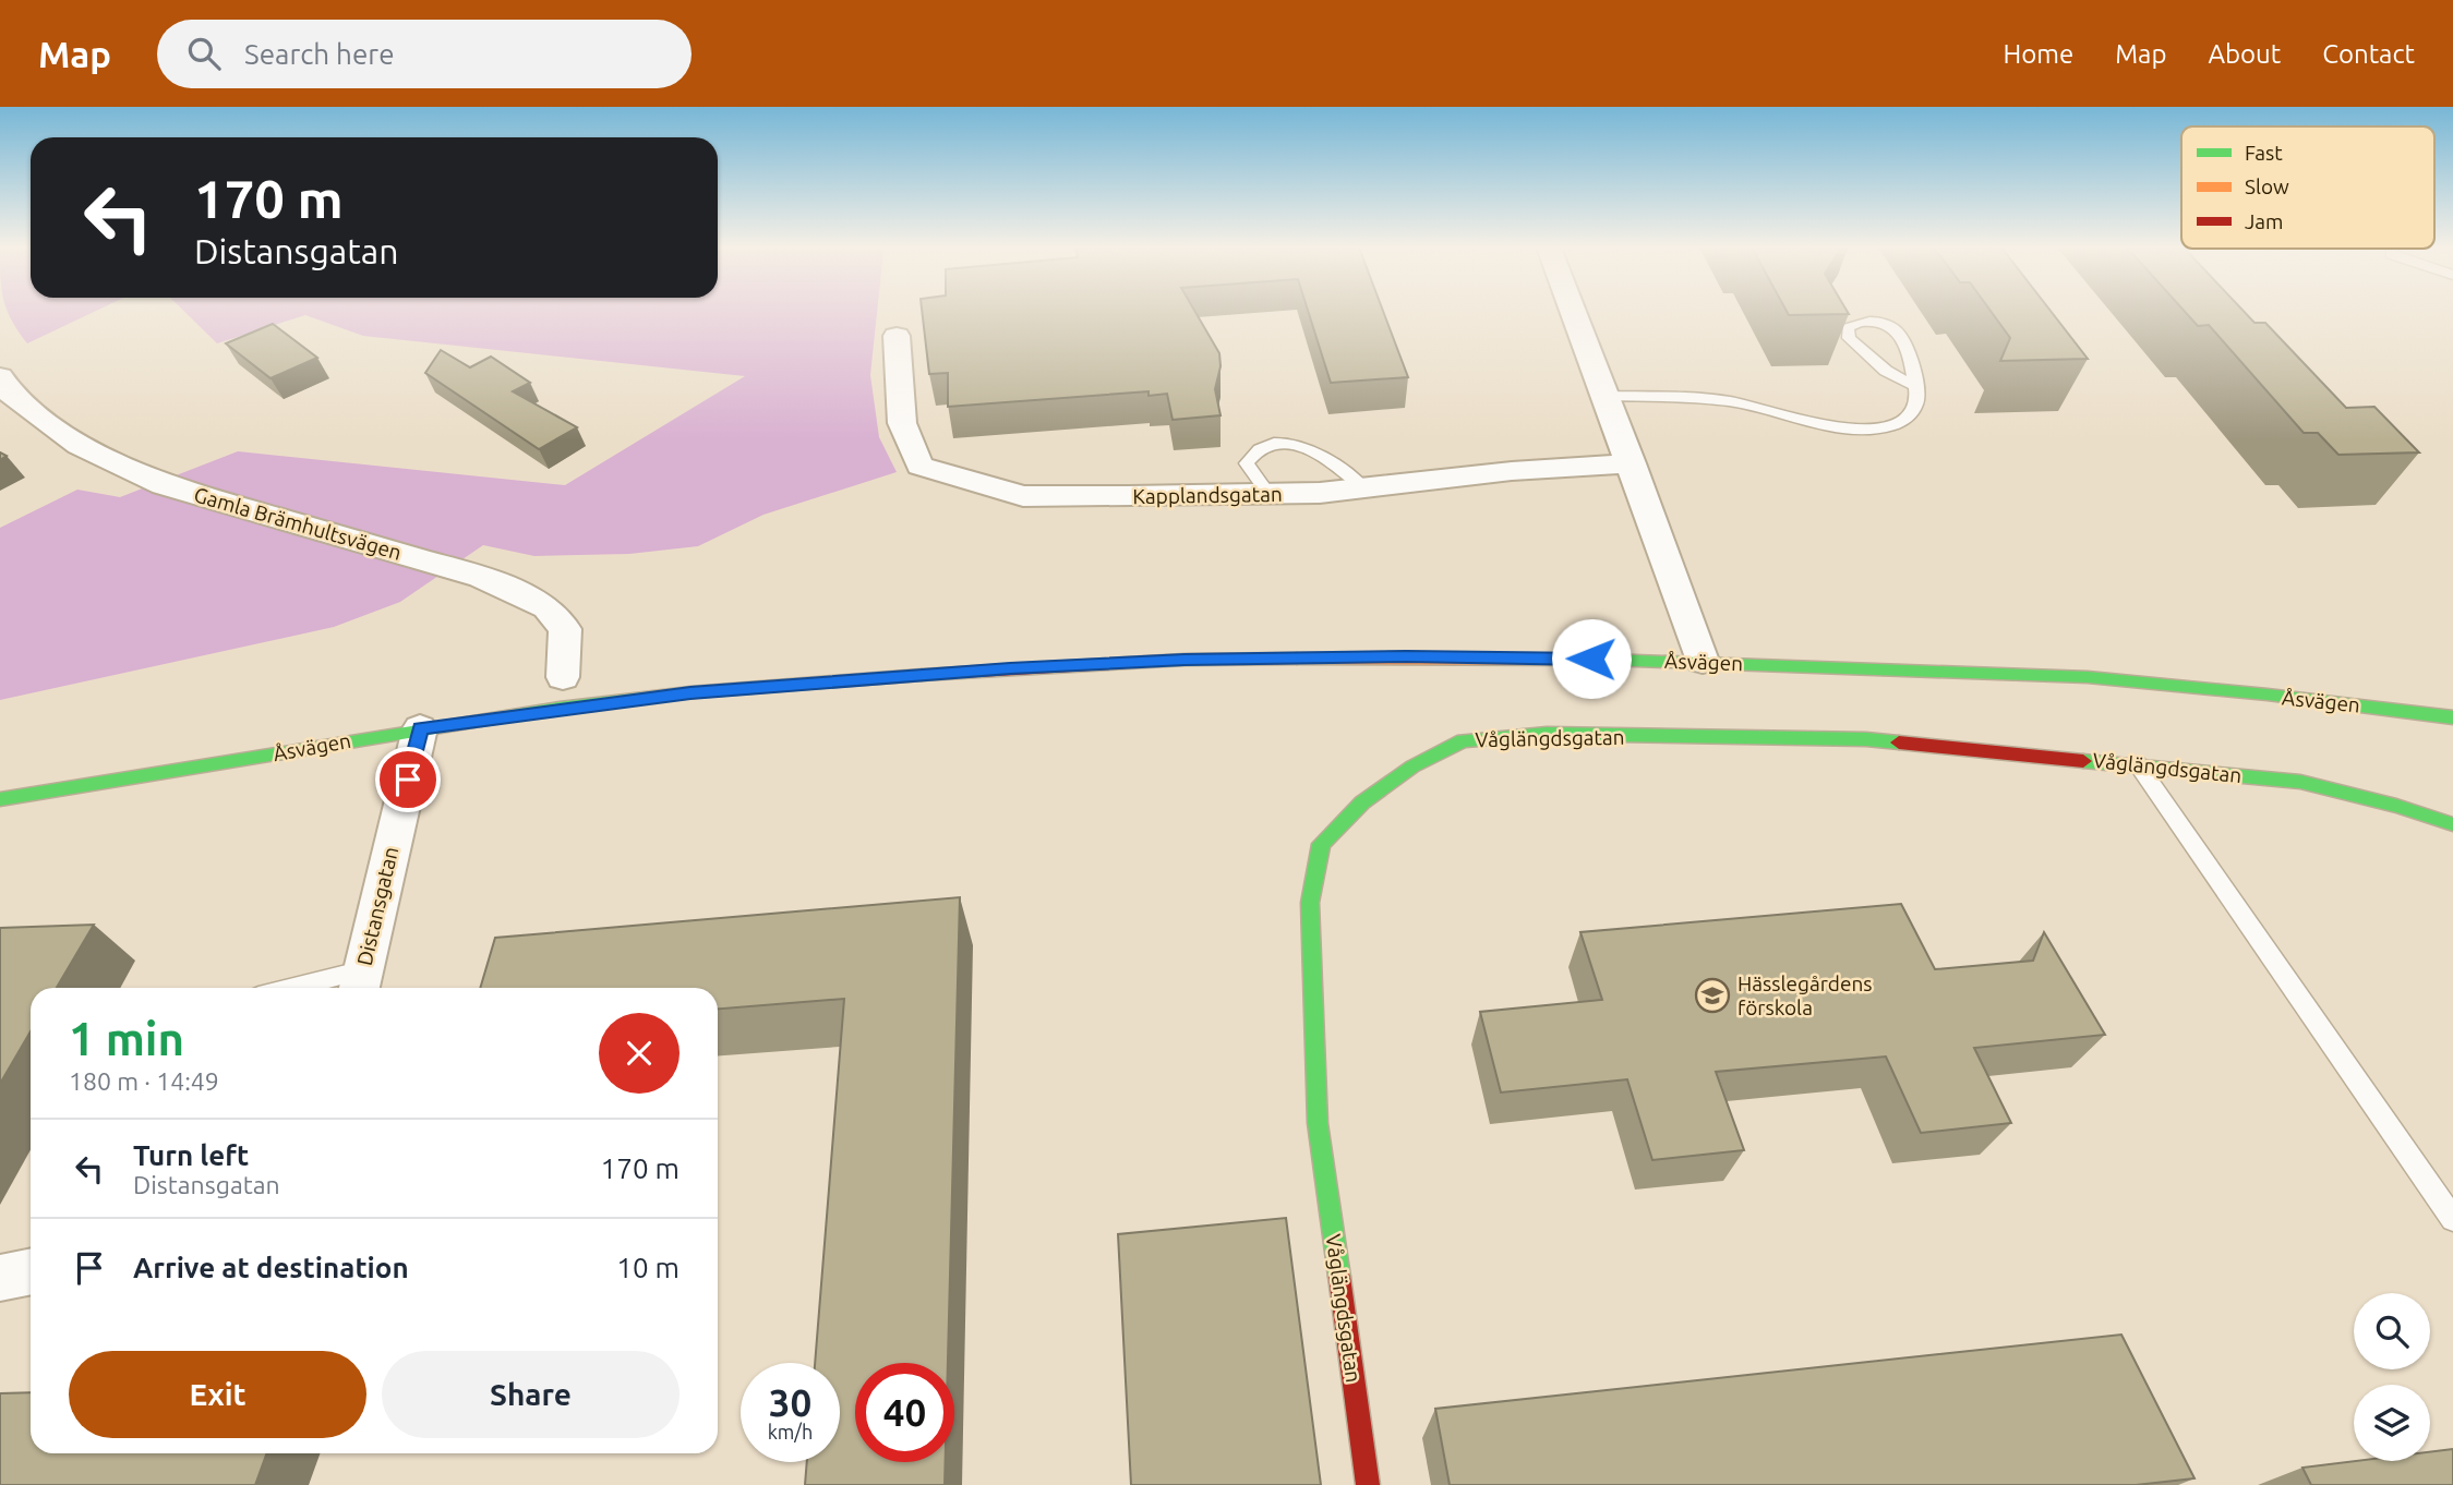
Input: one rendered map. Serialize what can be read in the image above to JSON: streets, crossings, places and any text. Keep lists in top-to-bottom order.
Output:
{
  "streets": {
    "street": [
      "Kapplandsgatan",
      "Gamla Brämhultsvägen",
      "Åsvägen",
      "Våglängdsgatan",
      "Distansgatan"
    ]
  },
  "crossings": [
    ["Åsvägen", "Distansgatan"]
  ],
  "places": {
    "school or university": ["Hässlegårdens förskola"]
  },
  "legend": ["Fast", "Slow", "Jam"],
  "page": {
    "header": "Map",
    "search": "Search here",
    "nav": [
      "Home",
      "Map",
      "About",
      "Contact"
    ],
    "turn": ["170 m", "Distansgatan"],
    "heading": ["1 min", "180 m · 14:49"],
    "list": [
      {
        "name": "Turn left",
        "note": "Distansgatan",
        "value": "170 m"
      },
      {
        "name": "Arrive at destination",
        "value": "10 m"
      }
    ],
    "buttons": ["Exit", "Share"],
    "speed": "30 km/h",
    "limit": "40"
  }
}
